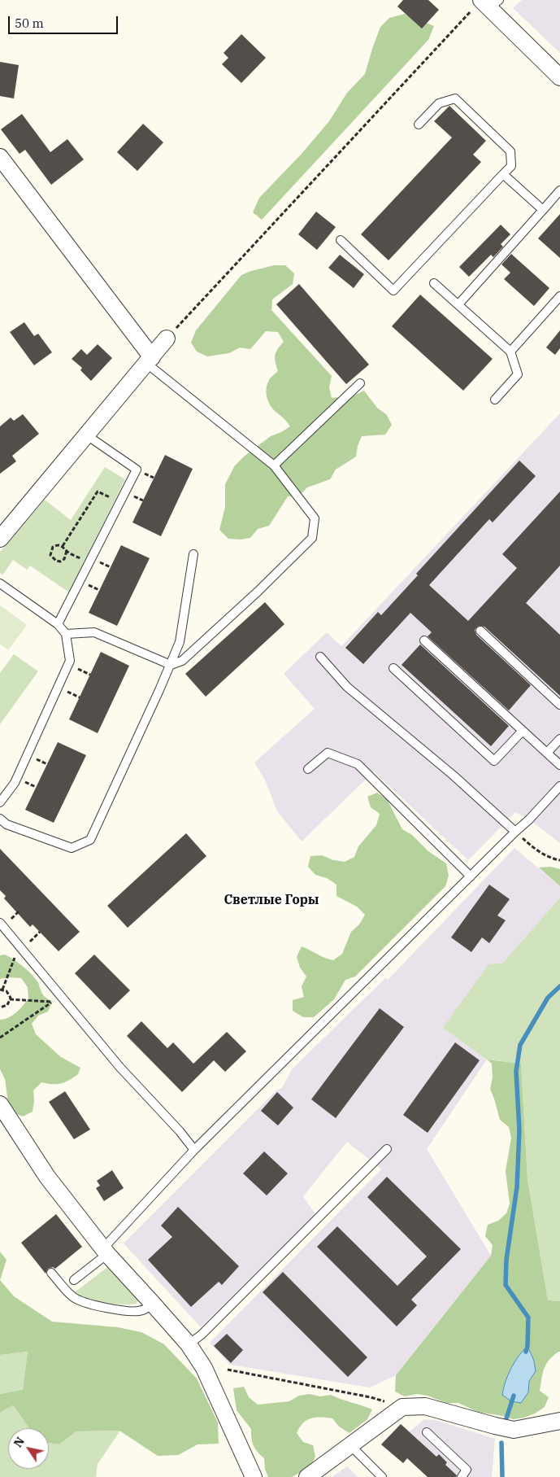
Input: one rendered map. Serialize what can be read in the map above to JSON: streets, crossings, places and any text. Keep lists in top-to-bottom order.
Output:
{
  "districts": ["Светлые Горы"],
  "scale_bar": "50 m",
  "north": "top left"
}
